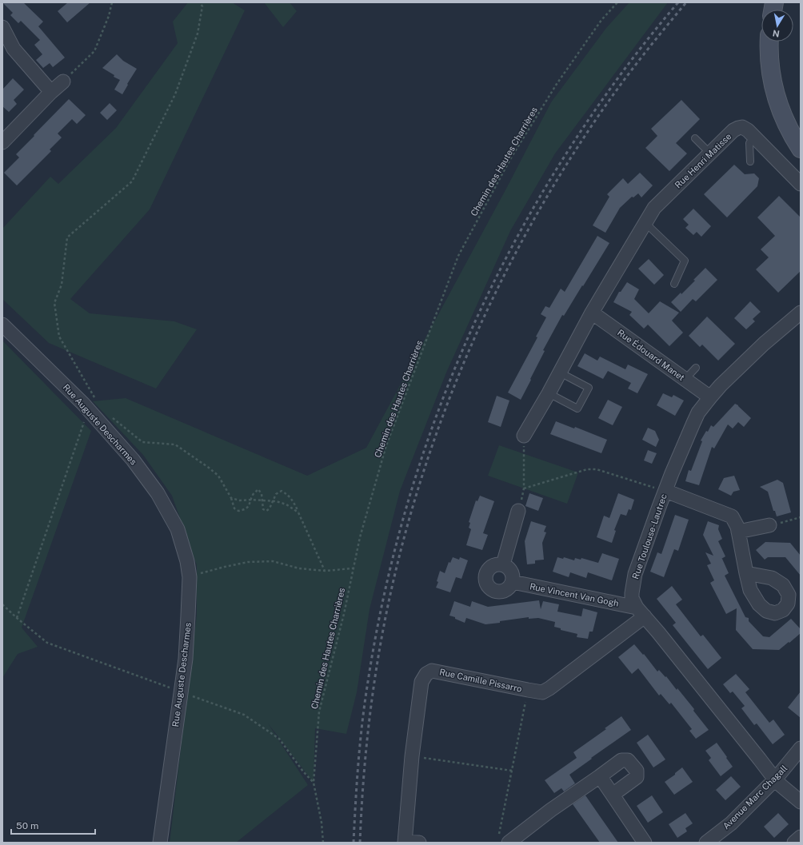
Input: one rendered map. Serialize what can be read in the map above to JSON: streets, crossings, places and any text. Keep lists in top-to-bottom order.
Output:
{
  "streets": {
    "street": [
      "Rue Henri Matisse",
      "Rue Édouard Manet",
      "Rue Auguste Descharmes",
      "Rue Toulouse-Lautrec",
      "Rue Vincent Van Gogh",
      "Rue Camille Pissarro",
      "Avenue Marc Chagall"
    ],
    "path": ["Chemin des Hautes Charrières"]
  },
  "crossings": [
    ["Rue Édouard Manet", "Rue Toulouse-Lautrec"],
    ["Rue Toulouse-Lautrec", "Rue Vincent Van Gogh"],
    ["Rue Toulouse-Lautrec", "Rue Camille Pissarro"],
    ["Rue Toulouse-Lautrec", "Avenue Marc Chagall"],
    ["Rue Vincent Van Gogh", "Rue Camille Pissarro"]
  ],
  "scale_bar": "50 m",
  "north": "bottom"
}
